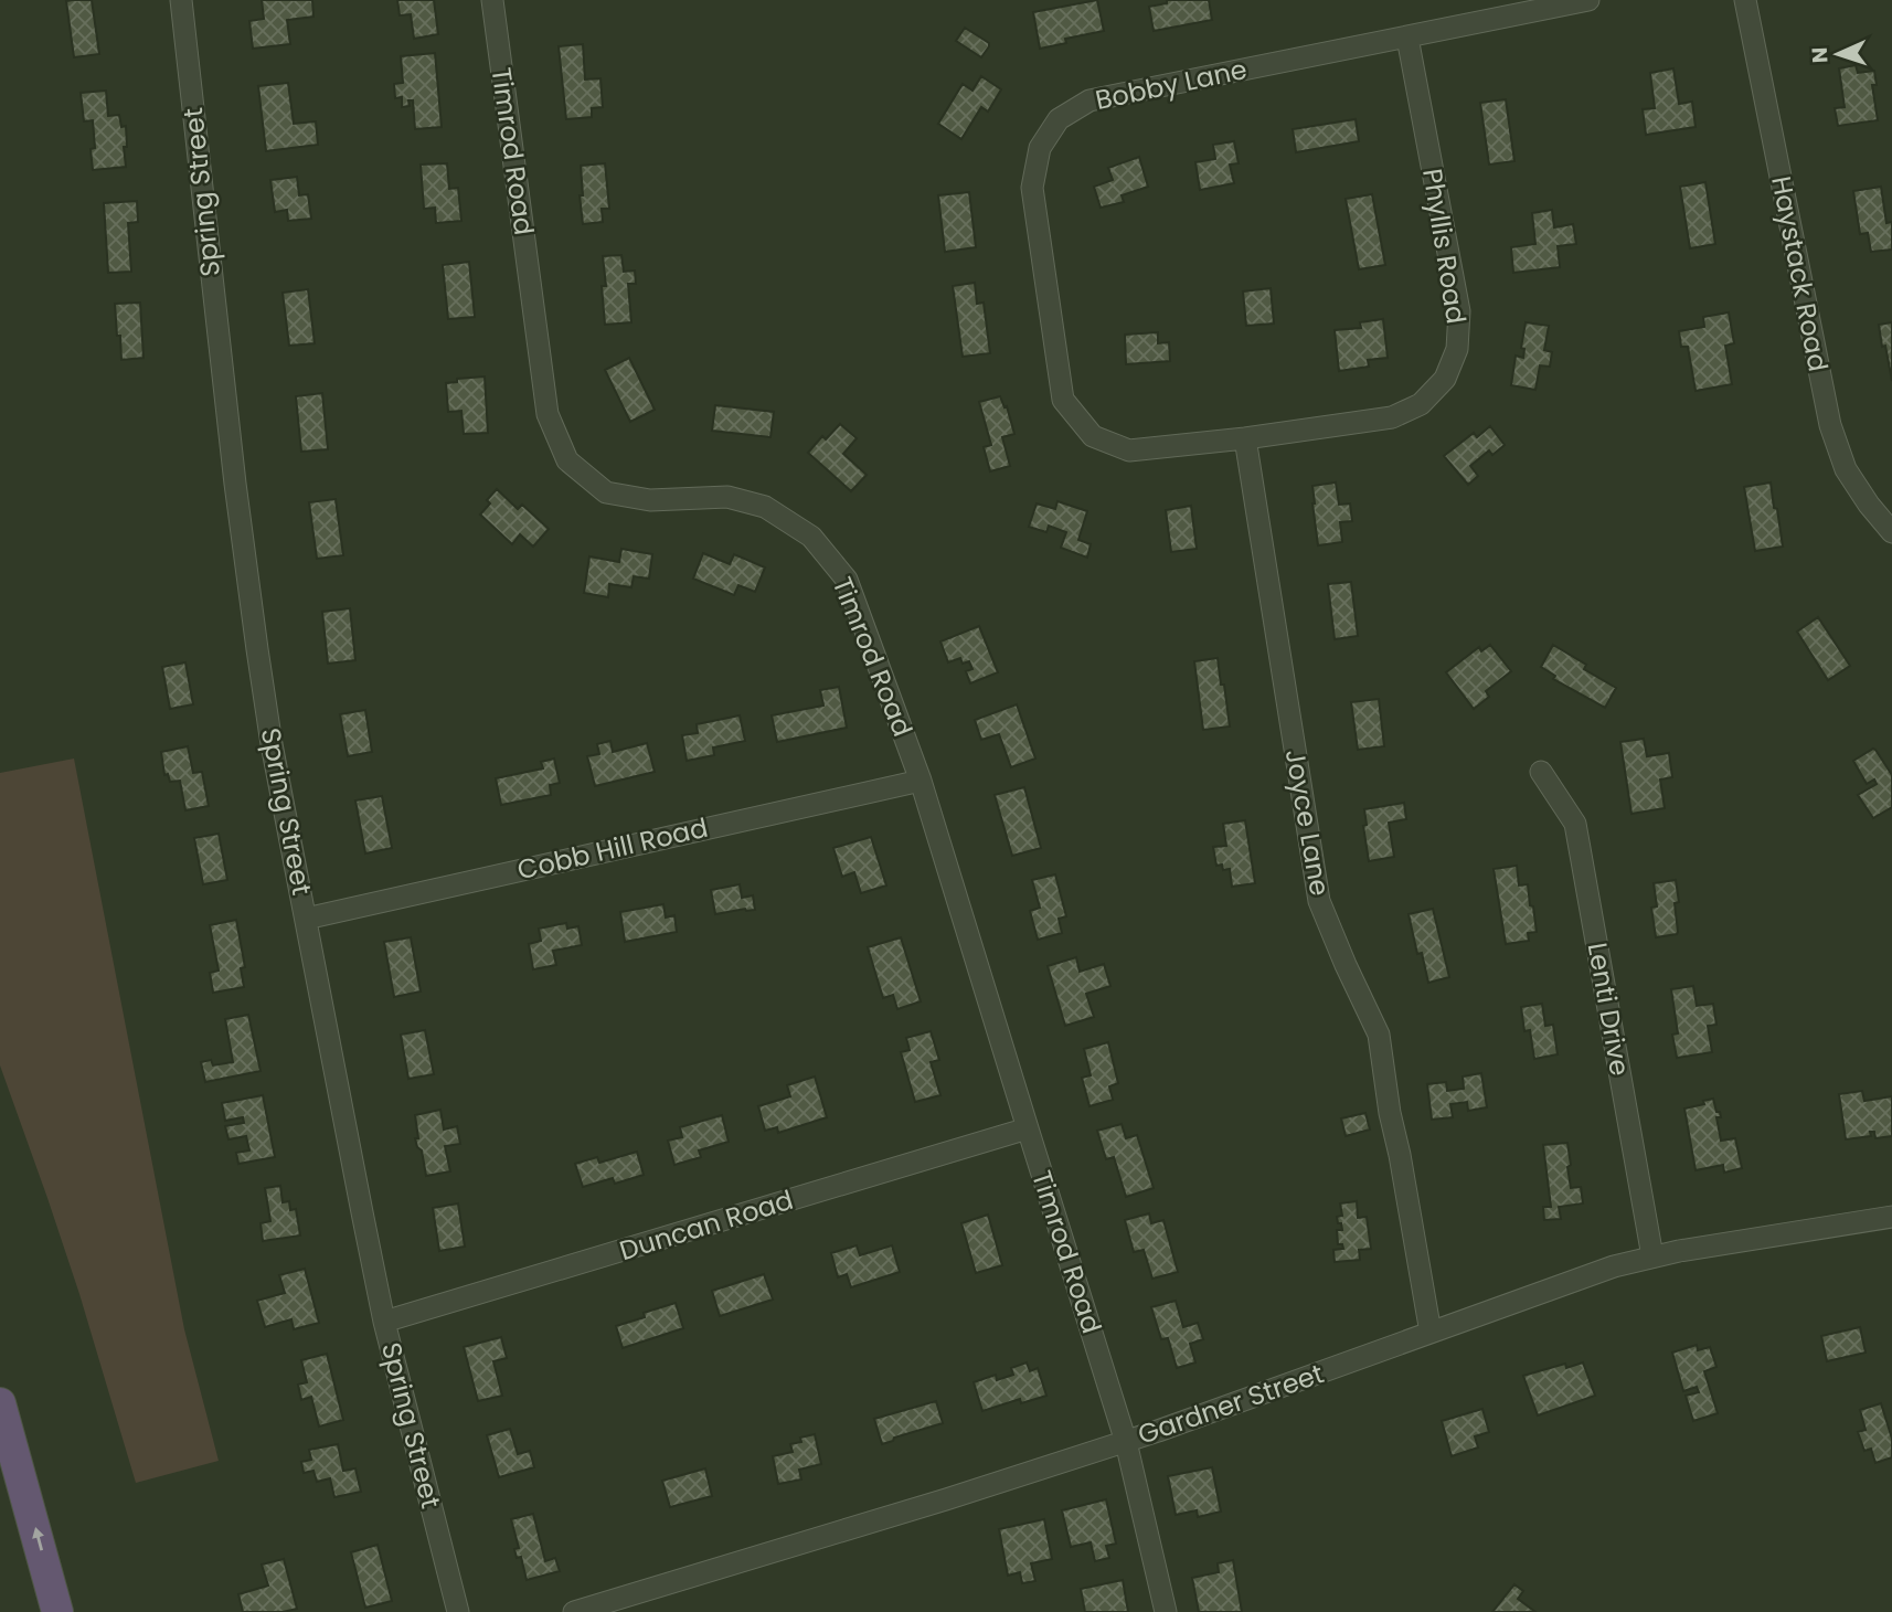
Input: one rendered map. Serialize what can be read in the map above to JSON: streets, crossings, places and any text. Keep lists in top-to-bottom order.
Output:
{
  "streets": {
    "street": [
      "Bobby Lane",
      "Timrod Road",
      "Spring Street",
      "Phyllis Road",
      "Haystack Road",
      "Joyce Lane",
      "Cobb Hill Road",
      "Lenti Drive",
      "Duncan Road",
      "Gardner Street"
    ]
  },
  "crossings": [
    ["Bobby Lane", "Phyllis Road"],
    ["Bobby Lane", "Joyce Lane"],
    ["Timrod Road", "Cobb Hill Road"],
    ["Timrod Road", "Duncan Road"],
    ["Timrod Road", "Gardner Street"],
    ["Spring Street", "Cobb Hill Road"],
    ["Spring Street", "Duncan Road"],
    ["Phyllis Road", "Joyce Lane"],
    ["Joyce Lane", "Gardner Street"],
    ["Lenti Drive", "Gardner Street"]
  ],
  "north": "left"
}
